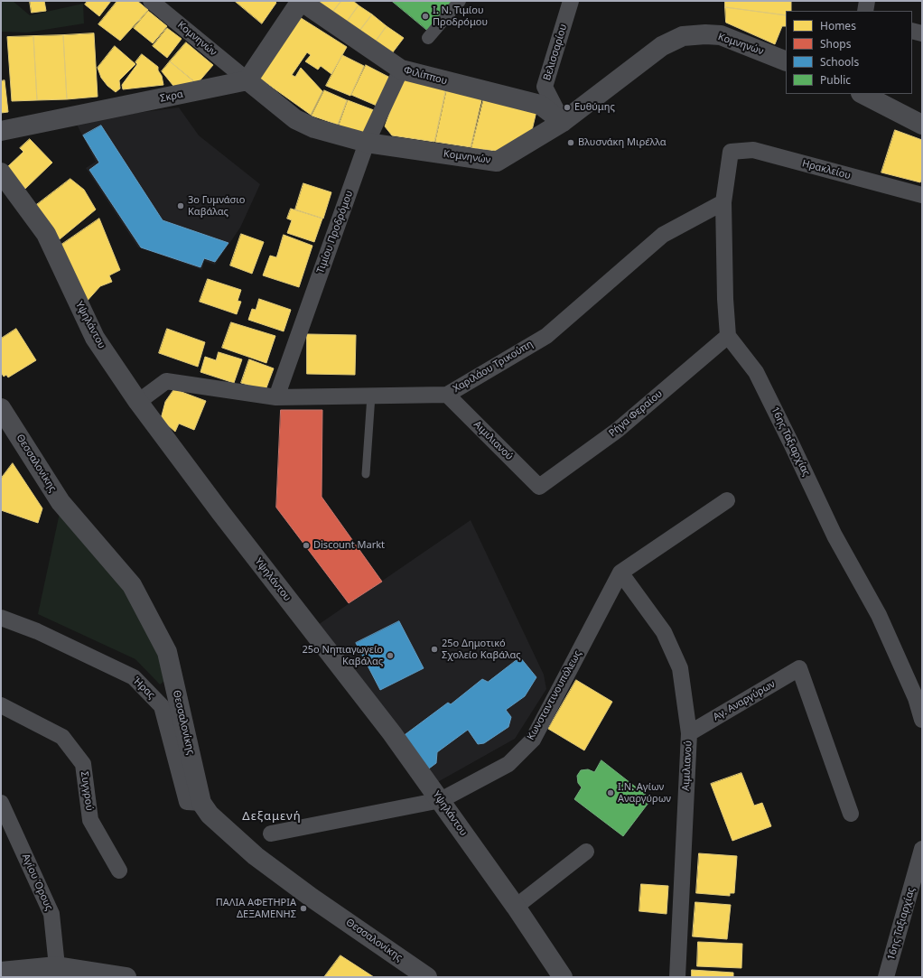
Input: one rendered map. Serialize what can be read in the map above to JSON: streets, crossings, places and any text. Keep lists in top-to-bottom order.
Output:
{
  "streets": {
    "street": [
      "Κομνηνών",
      "Βελισσαρίου",
      "Φιλίππου",
      "Σκρα",
      "Ηρακλείου",
      "Τιμίου Προδρόμου",
      "Υψηλάντου",
      "Χαριλάου Τρικούπη",
      "Ρήγα Φεραίου",
      "Αιμιλιανού",
      "16ης Ταξιαρχίας",
      "Θεσσαλονίκης",
      "Ήρας",
      "Κωνσταντινουπόλεως",
      "Αγ. Αναργύρων",
      "Συγγρού",
      "Αγίου Όρους"
    ]
  },
  "crossings": [
    ["Κομνηνών", "Φιλίππου"],
    ["Κομνηνών", "Σκρα"],
    ["Κομνηνών", "Τιμίου Προδρόμου"],
    ["Βελισσαρίου", "Φιλίππου"],
    ["Φιλίππου", "Τιμίου Προδρόμου"],
    ["Ηρακλείου", "Χαριλάου Τρικούπη"],
    ["Τιμίου Προδρόμου", "Χαριλάου Τρικούπη"],
    ["Υψηλάντου", "Χαριλάου Τρικούπη"],
    ["Υψηλάντου", "Κωνσταντινουπόλεως"],
    ["Χαριλάου Τρικούπη", "Αιμιλιανού"],
    ["Ρήγα Φεραίου", "Αιμιλιανού"],
    ["Ρήγα Φεραίου", "16ης Ταξιαρχίας"],
    ["Αιμιλιανού", "Κωνσταντινουπόλεως"],
    ["Αιμιλιανού", "Αγ. Αναργύρων"],
    ["Θεσσαλονίκης", "Ήρας"]
  ],
  "districts": ["Δεξαμενή"],
  "places": [
    "Ι. Ν. Τιμίου Προδρόμου",
    "Ευθύμης",
    "Βλυσνάκη Μιρέλλα",
    "3ο Γυμνάσιο Καβάλας",
    "Discount Markt",
    "25ο Δημοτικό Σχολείο Καβάλας",
    "25ο Νηπιαγωγείο Καβάλας",
    "Ι.Ν. Αγίων Αναργύρων",
    "ΠΑΛΙΑ ΑΦΕΤΗΡΙΑ ΔΕΞΑΜΕΝΗΣ"
  ],
  "legend": [
    "Homes",
    "Shops",
    "Schools",
    "Public"
  ]
}
